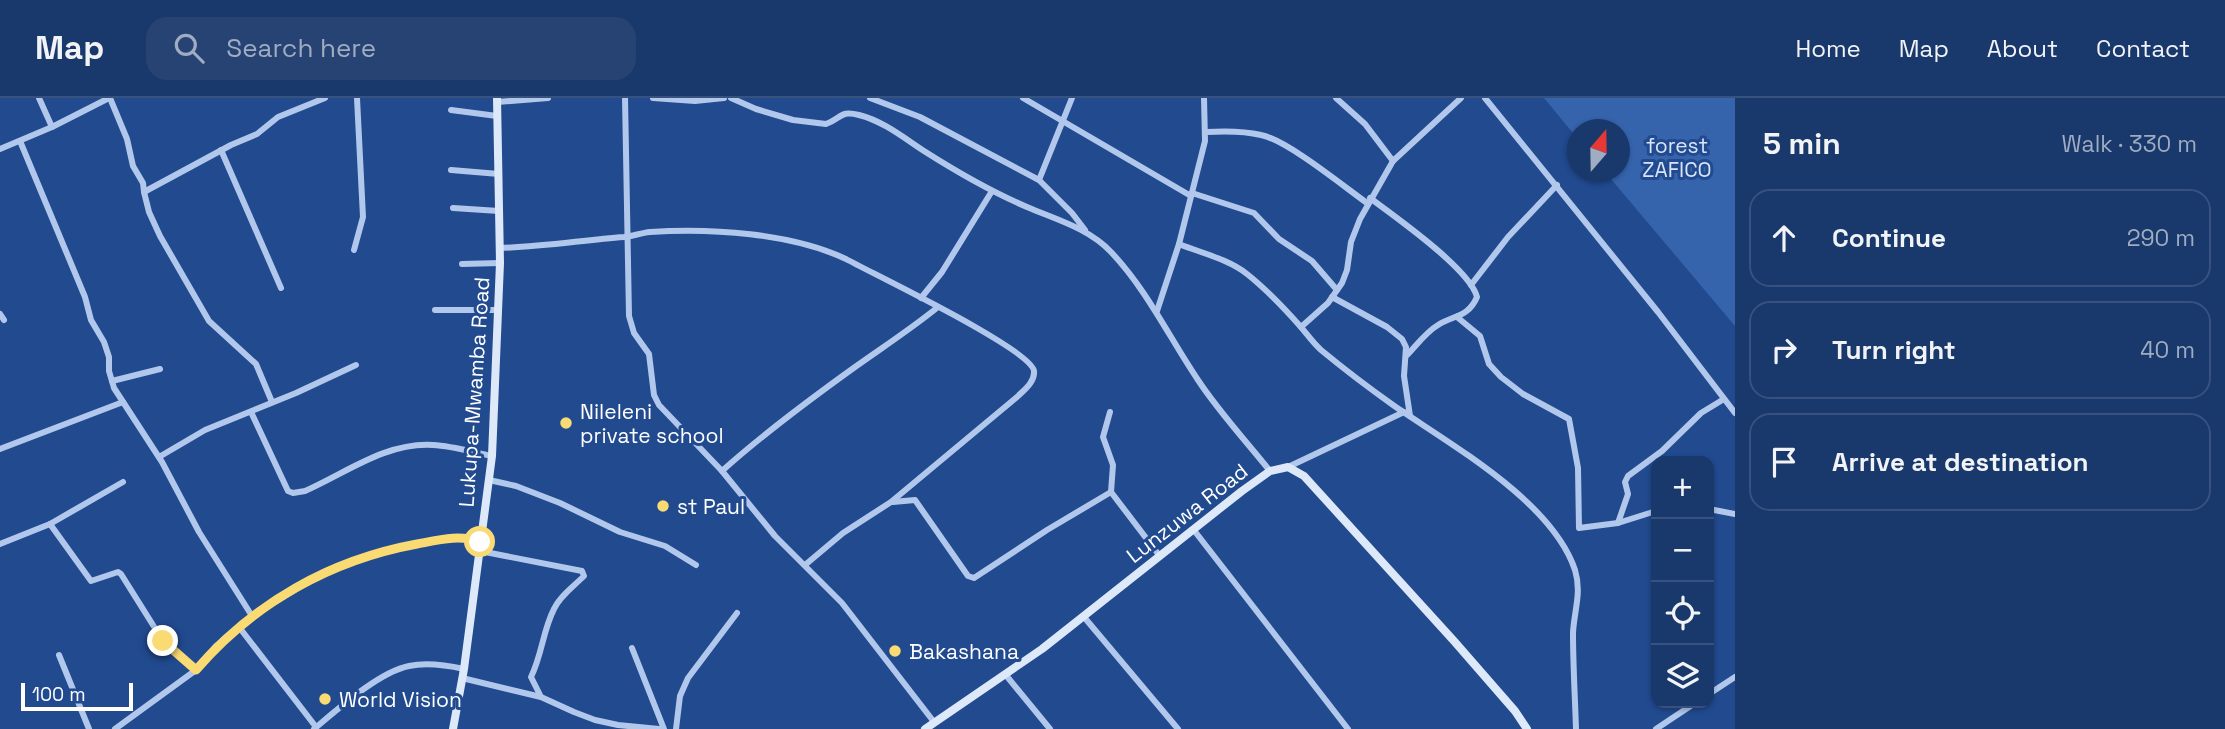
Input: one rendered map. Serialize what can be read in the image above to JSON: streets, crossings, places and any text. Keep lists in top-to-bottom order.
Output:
{
  "streets": {
    "street": ["Lukupa-Mwamba Road", "Lunzuwa Road"]
  },
  "parks": ["forest ZAFICO"],
  "places": [
    "Nileleni private school",
    "st Paul",
    "Bakashana",
    "World Vision"
  ],
  "scale_bar": "100 m",
  "north": "top",
  "page": {
    "header": "Map",
    "search": "Search here",
    "nav": [
      "Home",
      "Map",
      "About",
      "Contact"
    ],
    "heading": ["5 min", "Walk · 330 m"],
    "list": [
      ["Continue", "290 m"],
      ["Turn right", "40 m"],
      "Arrive at destination"
    ],
    "map_buttons": ["+", "−"],
    "scale": "100 m"
  }
}
